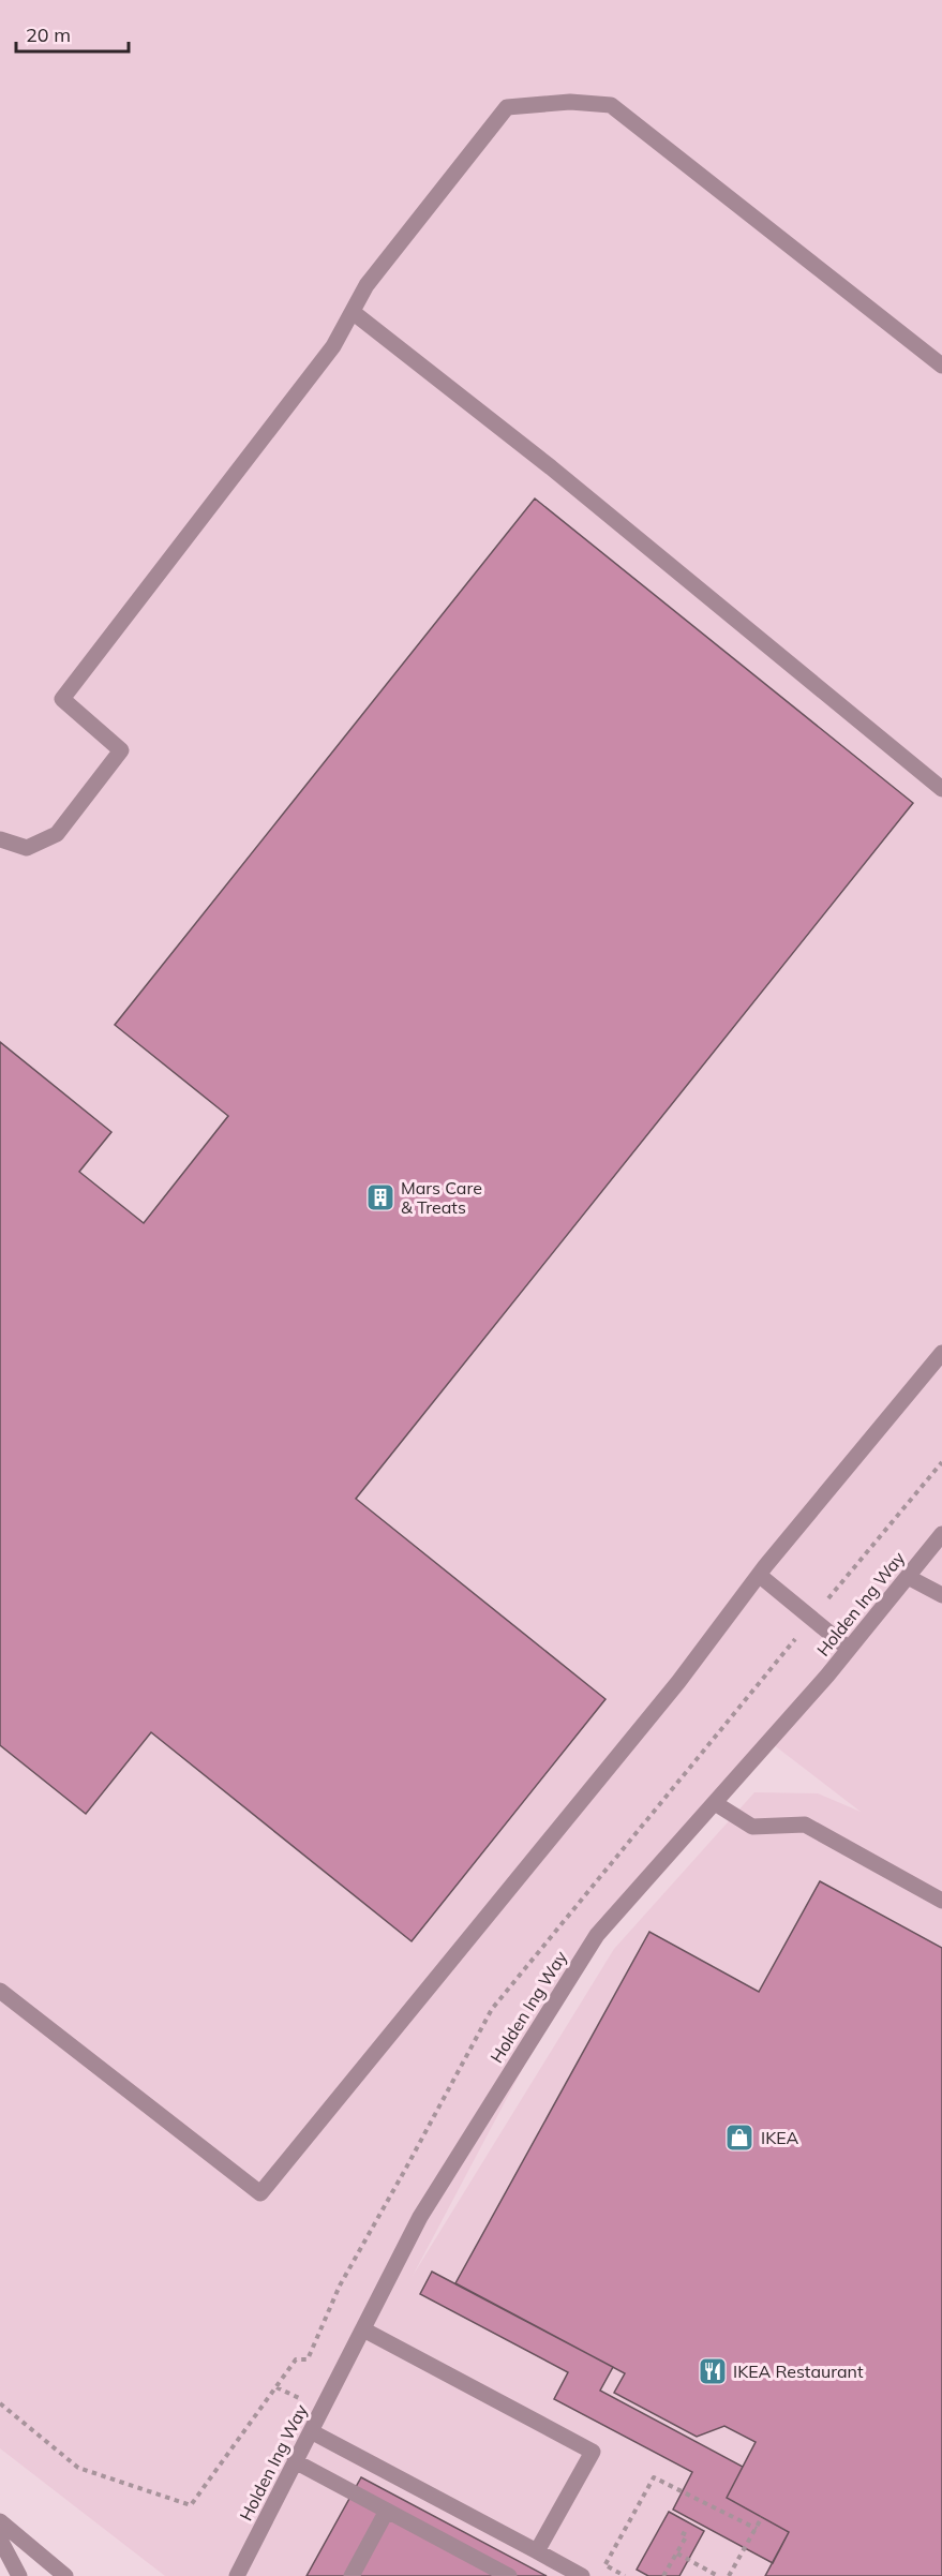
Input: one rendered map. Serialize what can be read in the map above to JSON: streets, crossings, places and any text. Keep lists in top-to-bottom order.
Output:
{
  "streets": {
    "street": ["Holden Ing Way"]
  },
  "places": {
    "building": ["Mars Care & Treats"],
    "shop": ["IKEA"],
    "restaurant": ["IKEA Restaurant"]
  },
  "scale_bar": "20 m"
}
